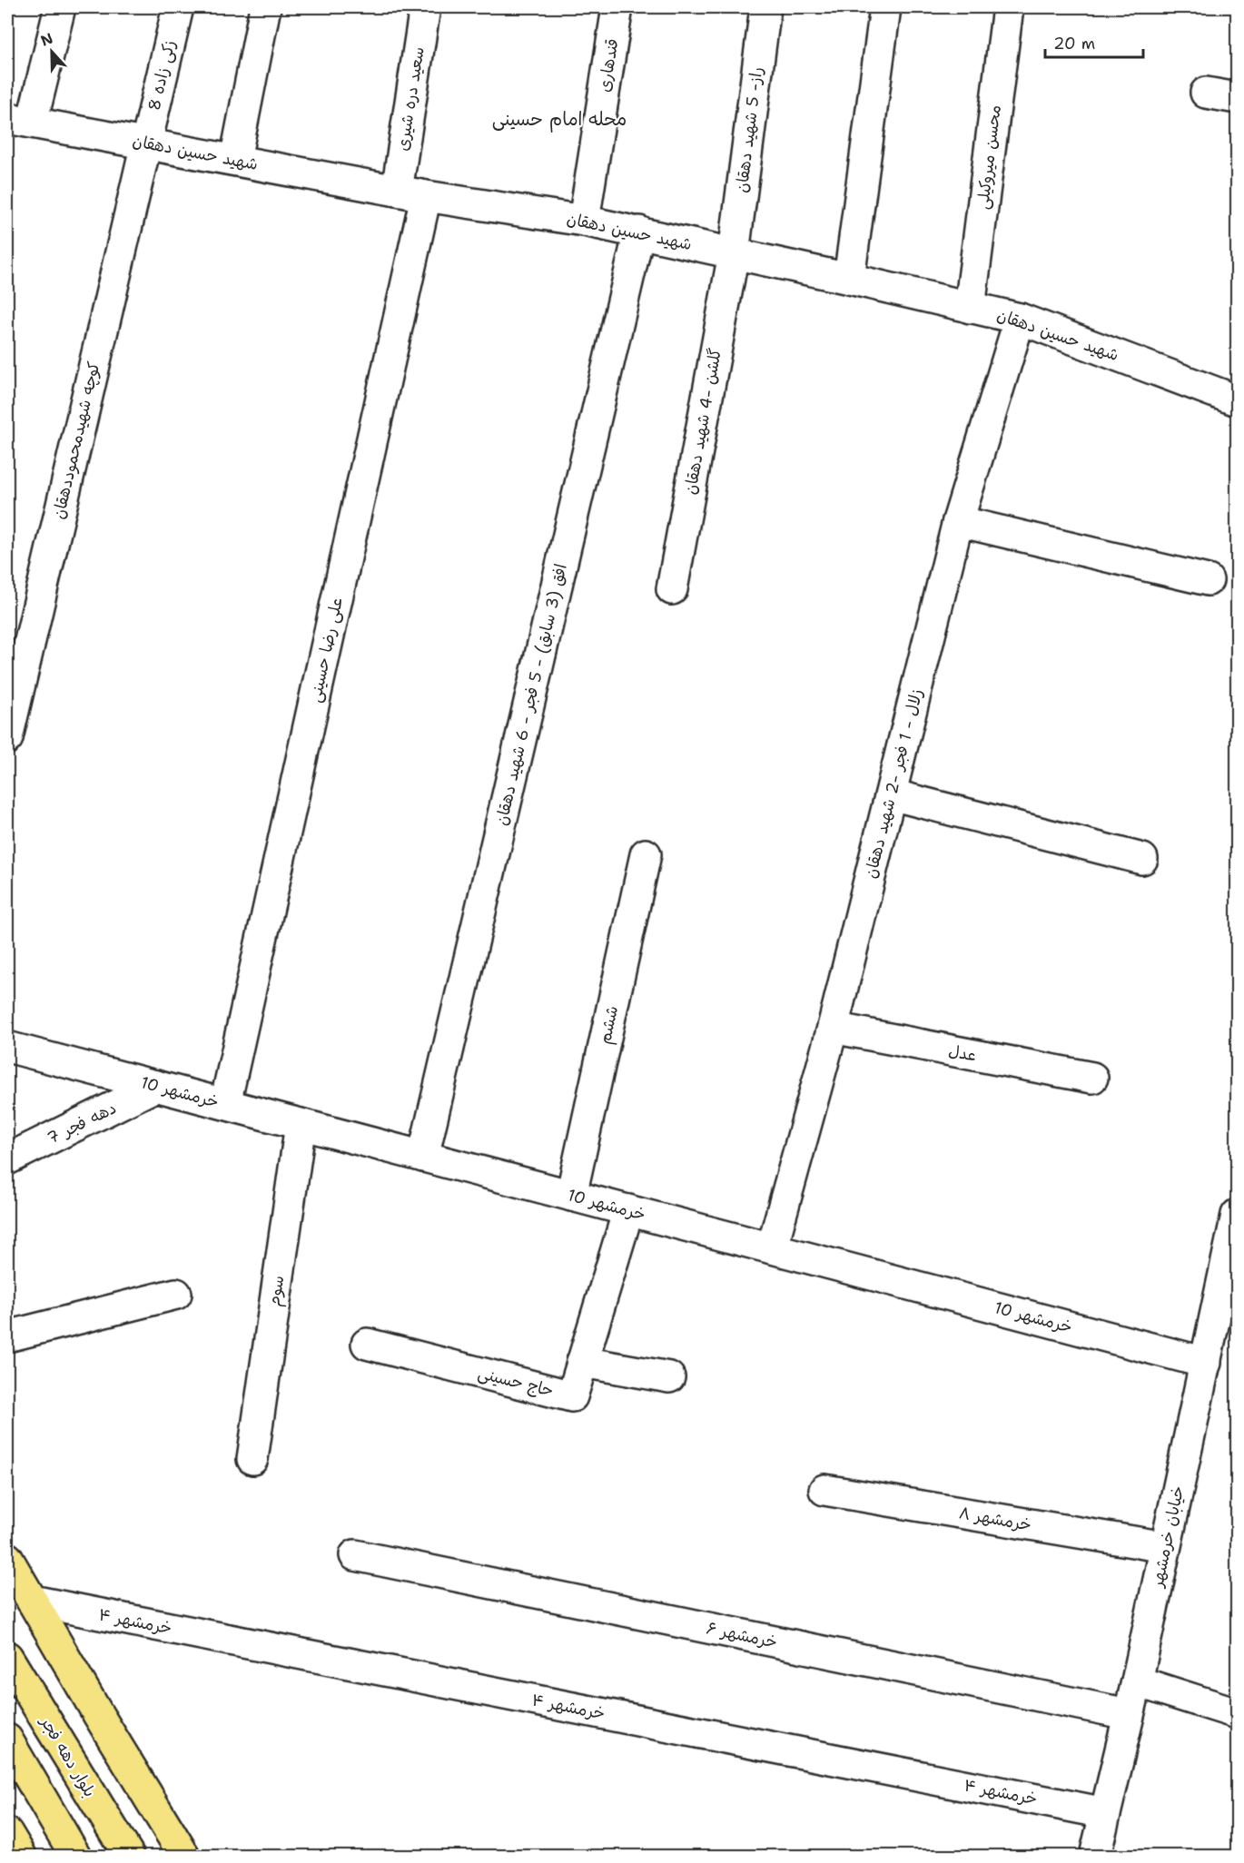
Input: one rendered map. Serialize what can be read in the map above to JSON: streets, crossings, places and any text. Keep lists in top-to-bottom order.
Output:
{
  "streets": {
    "main road": ["بلوار دهه فجر"],
    "street": [
      "قندهاری",
      "زکی زاده 8",
      "سعید دره شیری",
      "راز- 5 شهید دهقان",
      "شهید حسین دهقان",
      "محسن میروکیلی",
      "گلشن -4 شهید دهقان",
      "کوچه شهیدمحموددهقان",
      "علی رضا حسینی",
      "افق (3 سابق) - 5 فجر - 6 شهید دهقان",
      "زلال - 1 فجر -2 شهید دهقان",
      "ششم",
      "عدل",
      "خرمشهر 10",
      "دهه فجر 7",
      "سوم",
      "حاج حسینی",
      "خرمشهر ۸",
      "خیابان خرمشهر",
      "خرمشهر ۴",
      "خرمشهر ۶"
    ]
  },
  "crossings": [
    ["قندهاری", "شهید حسین دهقان"],
    ["زکی زاده 8", "شهید حسین دهقان"],
    ["زکی زاده 8", "کوچه شهیدمحموددهقان"],
    ["سعید دره شیری", "شهید حسین دهقان"],
    ["راز- 5 شهید دهقان", "شهید حسین دهقان"],
    ["راز- 5 شهید دهقان", "گلشن -4 شهید دهقان"],
    ["شهید حسین دهقان", "محسن میروکیلی"],
    ["شهید حسین دهقان", "گلشن -4 شهید دهقان"],
    ["شهید حسین دهقان", "کوچه شهیدمحموددهقان"],
    ["شهید حسین دهقان", "علی رضا حسینی"],
    ["شهید حسین دهقان", "افق (3 سابق) - 5 فجر - 6 شهید دهقان"],
    ["شهید حسین دهقان", "زلال - 1 فجر -2 شهید دهقان"],
    ["علی رضا حسینی", "خرمشهر 10"],
    ["افق (3 سابق) - 5 فجر - 6 شهید دهقان", "خرمشهر 10"],
    ["زلال - 1 فجر -2 شهید دهقان", "عدل"],
    ["زلال - 1 فجر -2 شهید دهقان", "خرمشهر 10"],
    ["ششم", "خرمشهر 10"],
    ["خرمشهر 10", "دهه فجر 7"],
    ["خرمشهر 10", "سوم"],
    ["خرمشهر 10", "حاج حسینی"],
    ["خرمشهر 10", "خیابان خرمشهر"],
    ["خرمشهر ۸", "خیابان خرمشهر"],
    ["خیابان خرمشهر", "خرمشهر ۴"],
    ["خیابان خرمشهر", "خرمشهر ۶"]
  ],
  "districts": ["محله امام حسینی"],
  "scale_bar": "20 m",
  "north": "top"
}
